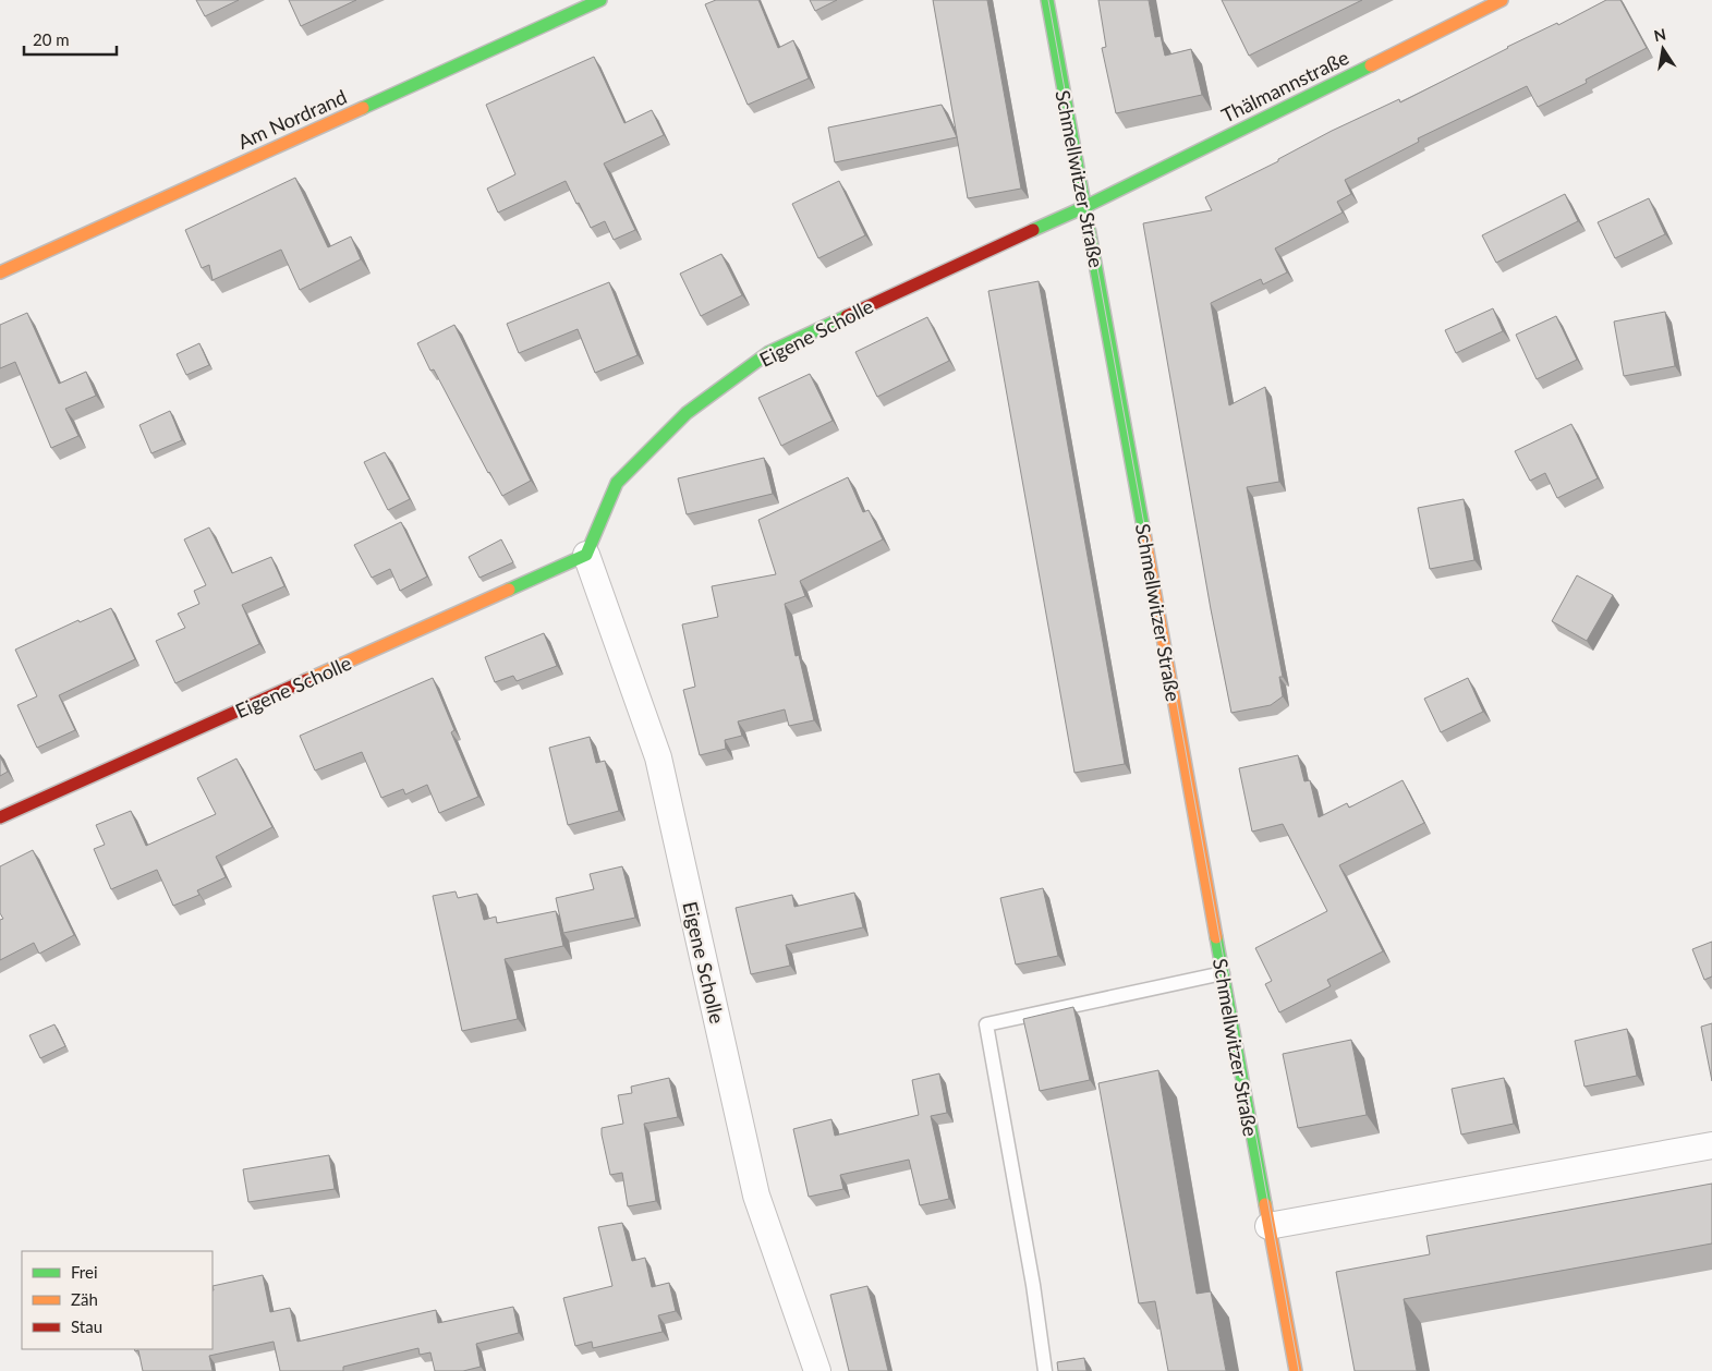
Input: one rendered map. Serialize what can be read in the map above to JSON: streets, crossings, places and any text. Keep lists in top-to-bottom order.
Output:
{
  "streets": {
    "street": [
      "Thälmannstraße",
      "Am Nordrand",
      "Schmellwitzer Straße",
      "Eigene Scholle"
    ]
  },
  "crossings": [
    ["Thälmannstraße", "Schmellwitzer Straße"],
    ["Thälmannstraße", "Eigene Scholle"],
    ["Schmellwitzer Straße", "Eigene Scholle"]
  ],
  "legend": ["Frei", "Zäh", "Stau"],
  "scale_bar": "20 m",
  "north": "top"
}
